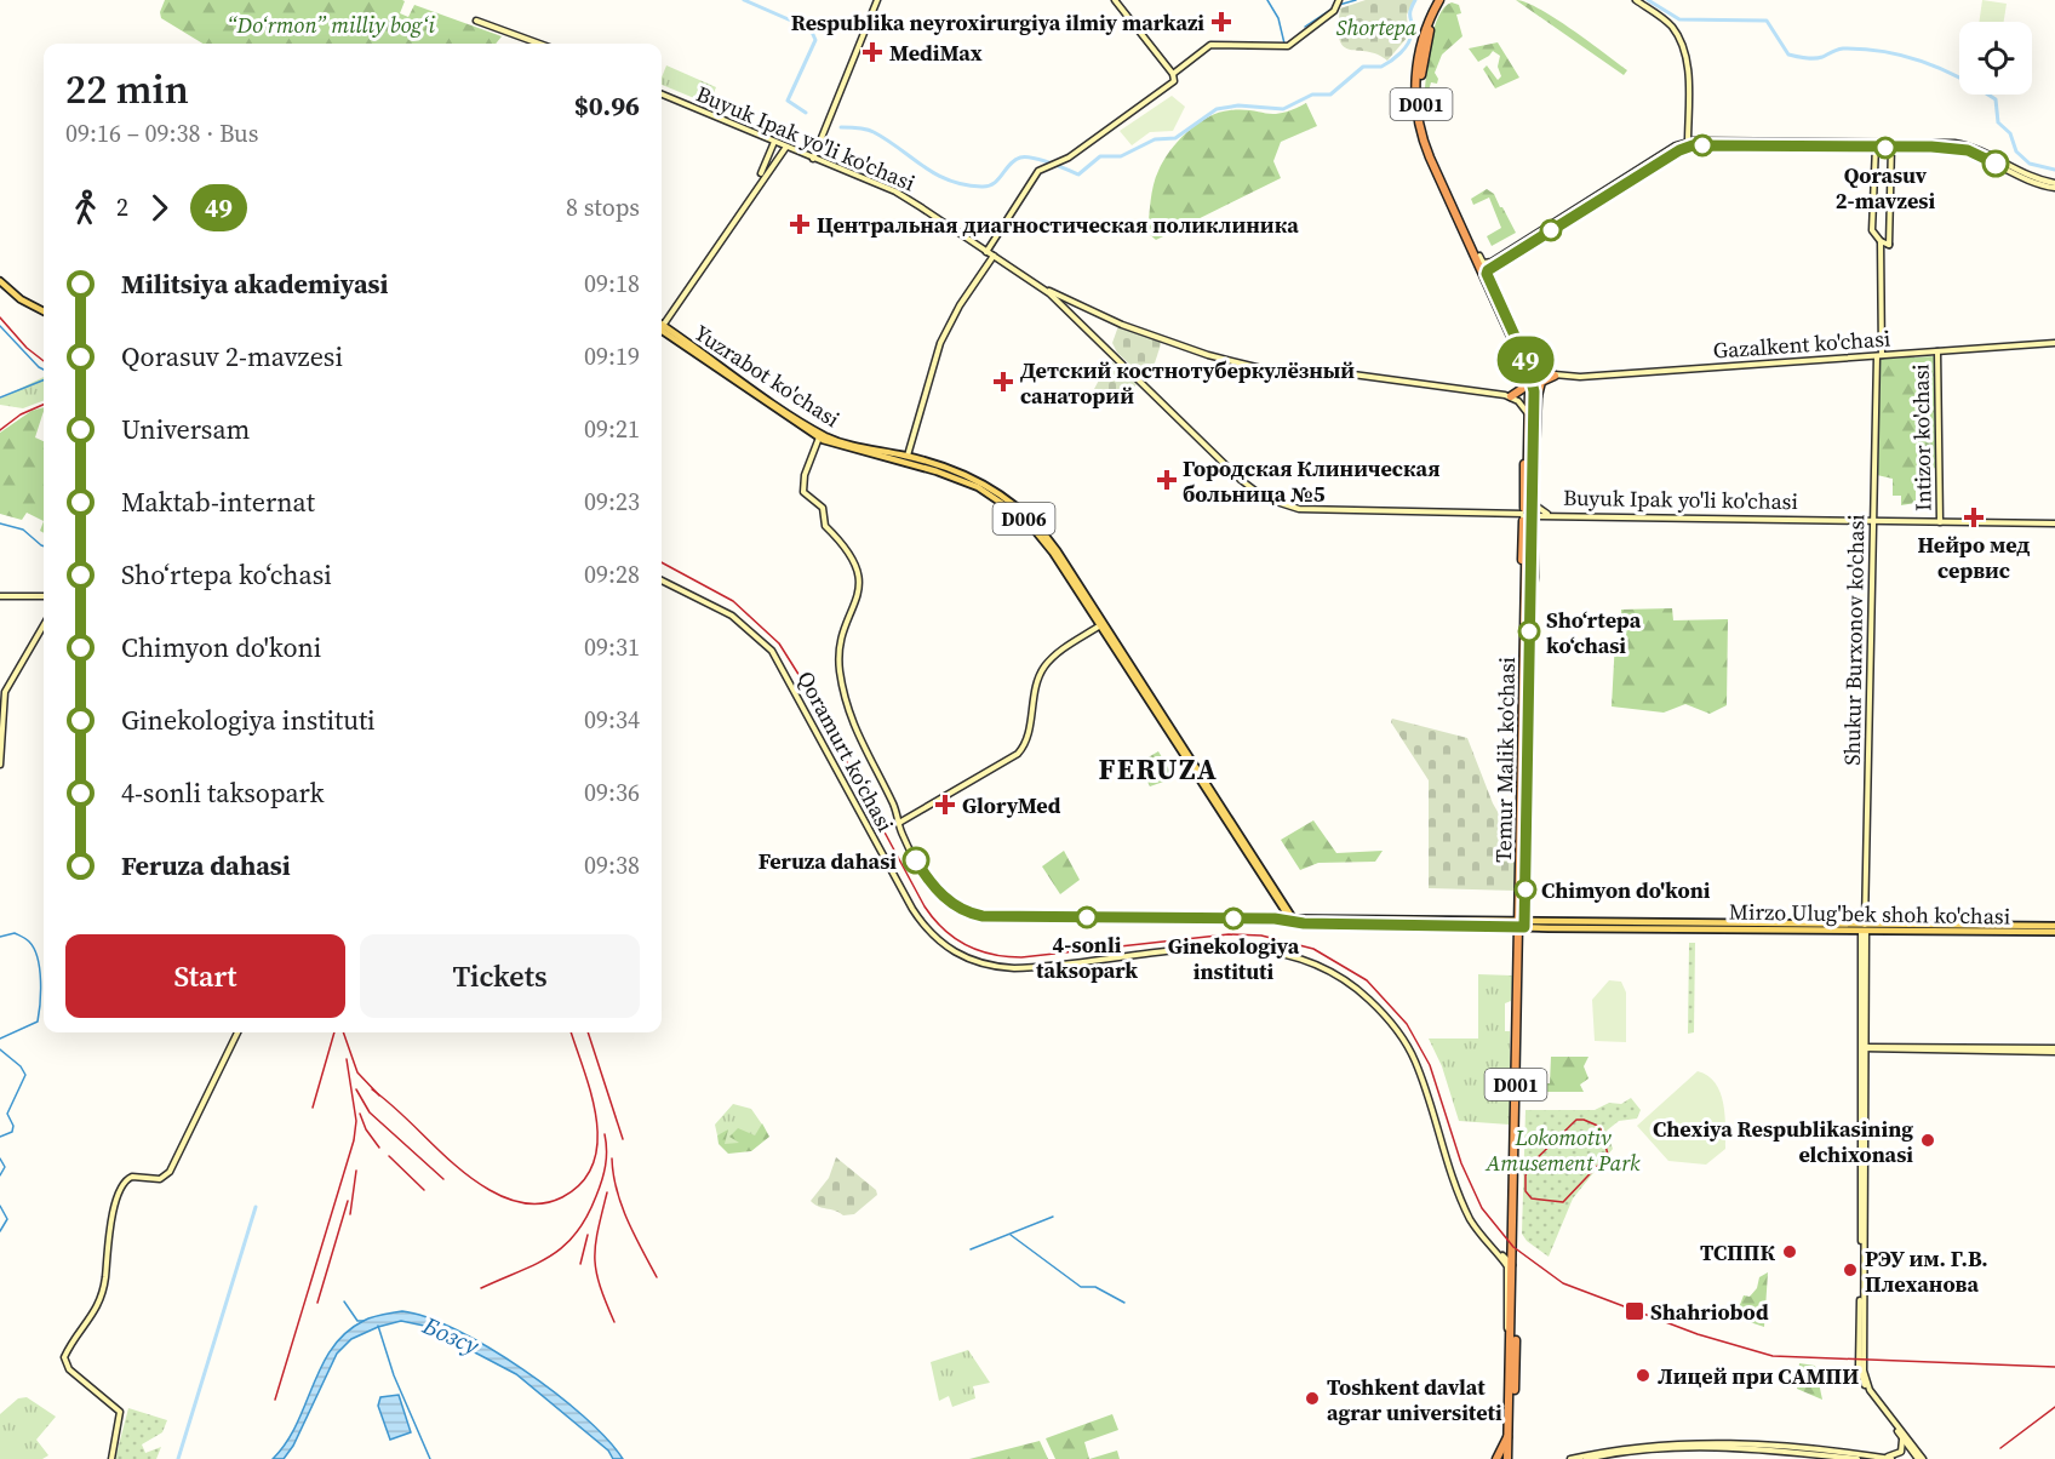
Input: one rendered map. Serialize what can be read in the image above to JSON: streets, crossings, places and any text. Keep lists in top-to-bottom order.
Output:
{
  "streets": {
    "highway": ["D001", "Temur Malik ko'chasi"],
    "main road": [
      "Buyuk Ipak yo'li ko'chasi",
      "Gazalkent ko'chasi",
      "Yuzrabot ko'chasi",
      "Intizor ko'chasi",
      "D006",
      "Shukur Burxonov ko'chasi",
      "Qoramurt koʻchasi",
      "Mirzo Ulug'bek shoh ko'chasi"
    ]
  },
  "crossings": [
    ["Buyuk Ipak yo'li ko'chasi", "Intizor ko'chasi"],
    ["Buyuk Ipak yo'li ko'chasi", "Shukur Burxonov ko'chasi"],
    ["Gazalkent ko'chasi", "Intizor ko'chasi"],
    ["Gazalkent ko'chasi", "Shukur Burxonov ko'chasi"],
    ["Gazalkent ko'chasi", "Temur Malik ko'chasi"],
    ["Yuzrabot ko'chasi", "D006"],
    ["D006", "Mirzo Ulug'bek shoh ko'chasi"],
    ["Shukur Burxonov ko'chasi", "Mirzo Ulug'bek shoh ko'chasi"],
    ["Qoramurt koʻchasi", "Temur Malik ko'chasi"],
    ["Temur Malik ko'chasi", "Mirzo Ulug'bek shoh ko'chasi"]
  ],
  "districts": ["FERUZA"],
  "water": ["Бозсу"],
  "parks": ["“Do‘rmon” milliy bog‘i", "Shortepa", "Lokomotiv Amusement Park"],
  "places": {
    "health": [
      "Respublika neyroxirurgiya ilmiy markazi",
      "MediMax",
      "Центральная диагностическая поликлиника",
      "Детский костнотуберкулёзный санаторий",
      "Городская Клиническая больница №5",
      "Нейро мед сервис",
      "GloryMed"
    ],
    "other": [
      "Qorasuv 2-mavzesi",
      "Shoʻrtepa koʻchasi",
      "Feruza dahasi",
      "Chimyon do'koni",
      "4-sonli taksopark",
      "Ginekologiya instituti",
      "Chexiya Respublikasining elchixonasi",
      "ТСППК",
      "РЭУ им. Г.В. Плеханова",
      "Лицей при САМПИ",
      "Toshkent davlat agrar universiteti"
    ],
    "transit": ["Shahriobod"]
  },
  "lines": ["bus line 49"],
  "page": {
    "on_map": "49",
    "heading": ["22 min", "09:16 – 09:38 · Bus", "$0.96"],
    "legs": ["2", "49", "8 stops"],
    "list": [
      {
        "name": "Militsiya akademiyasi",
        "value": "09:18"
      },
      {
        "name": "Qorasuv 2-mavzesi",
        "value": "09:19"
      },
      {
        "name": "Universam",
        "value": "09:21"
      },
      {
        "name": "Maktab-internat",
        "value": "09:23"
      },
      {
        "name": "Shoʻrtepa koʻchasi",
        "value": "09:28"
      },
      {
        "name": "Chimyon do'koni",
        "value": "09:31"
      },
      {
        "name": "Ginekologiya instituti",
        "value": "09:34"
      },
      {
        "name": "4-sonli taksopark",
        "value": "09:36"
      },
      {
        "name": "Feruza dahasi",
        "value": "09:38"
      }
    ],
    "buttons": ["Start", "Tickets"]
  }
}
